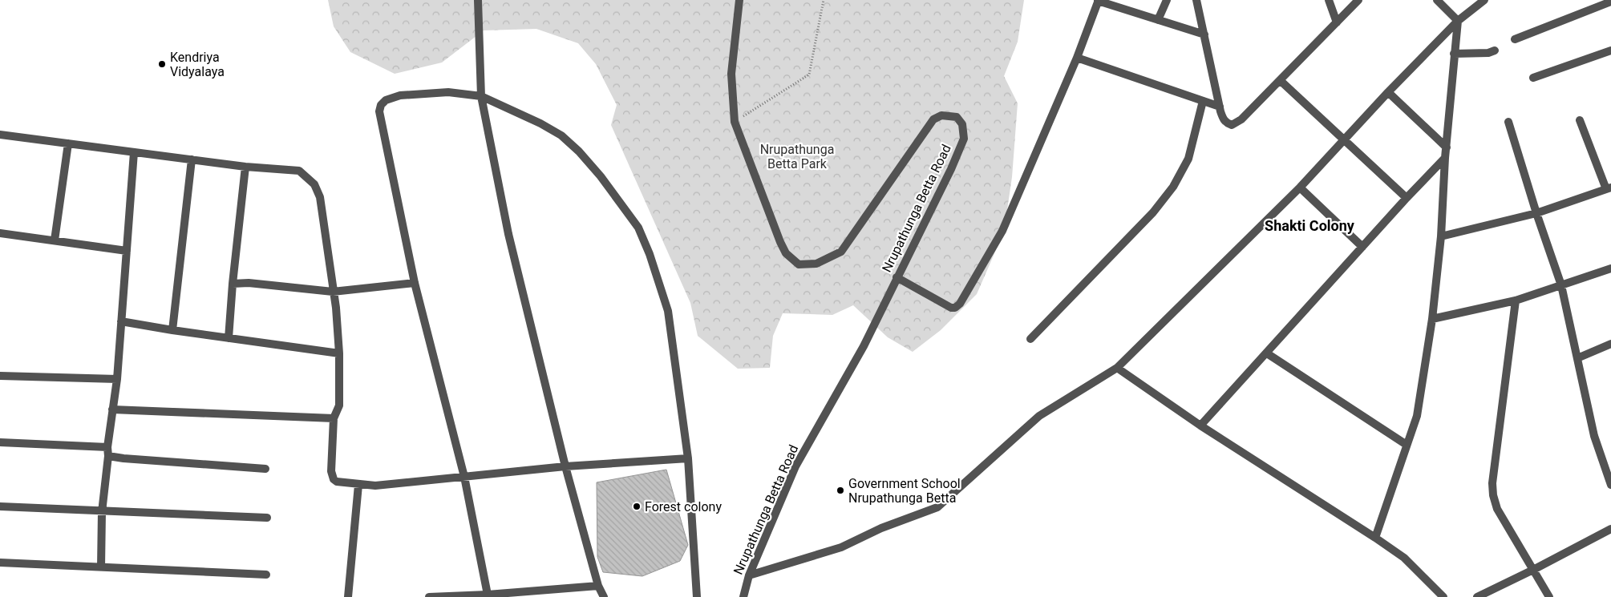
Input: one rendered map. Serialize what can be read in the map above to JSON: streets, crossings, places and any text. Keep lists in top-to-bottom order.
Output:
{
  "streets": {
    "street": ["Nrupathunga Betta Road"]
  },
  "districts": ["Shakti Colony"],
  "parks": ["Nrupathunga Betta Park"],
  "places": ["Kendriya Vidyalaya", "Government School Nrupathunga Betta", "Forest colony"]
}
